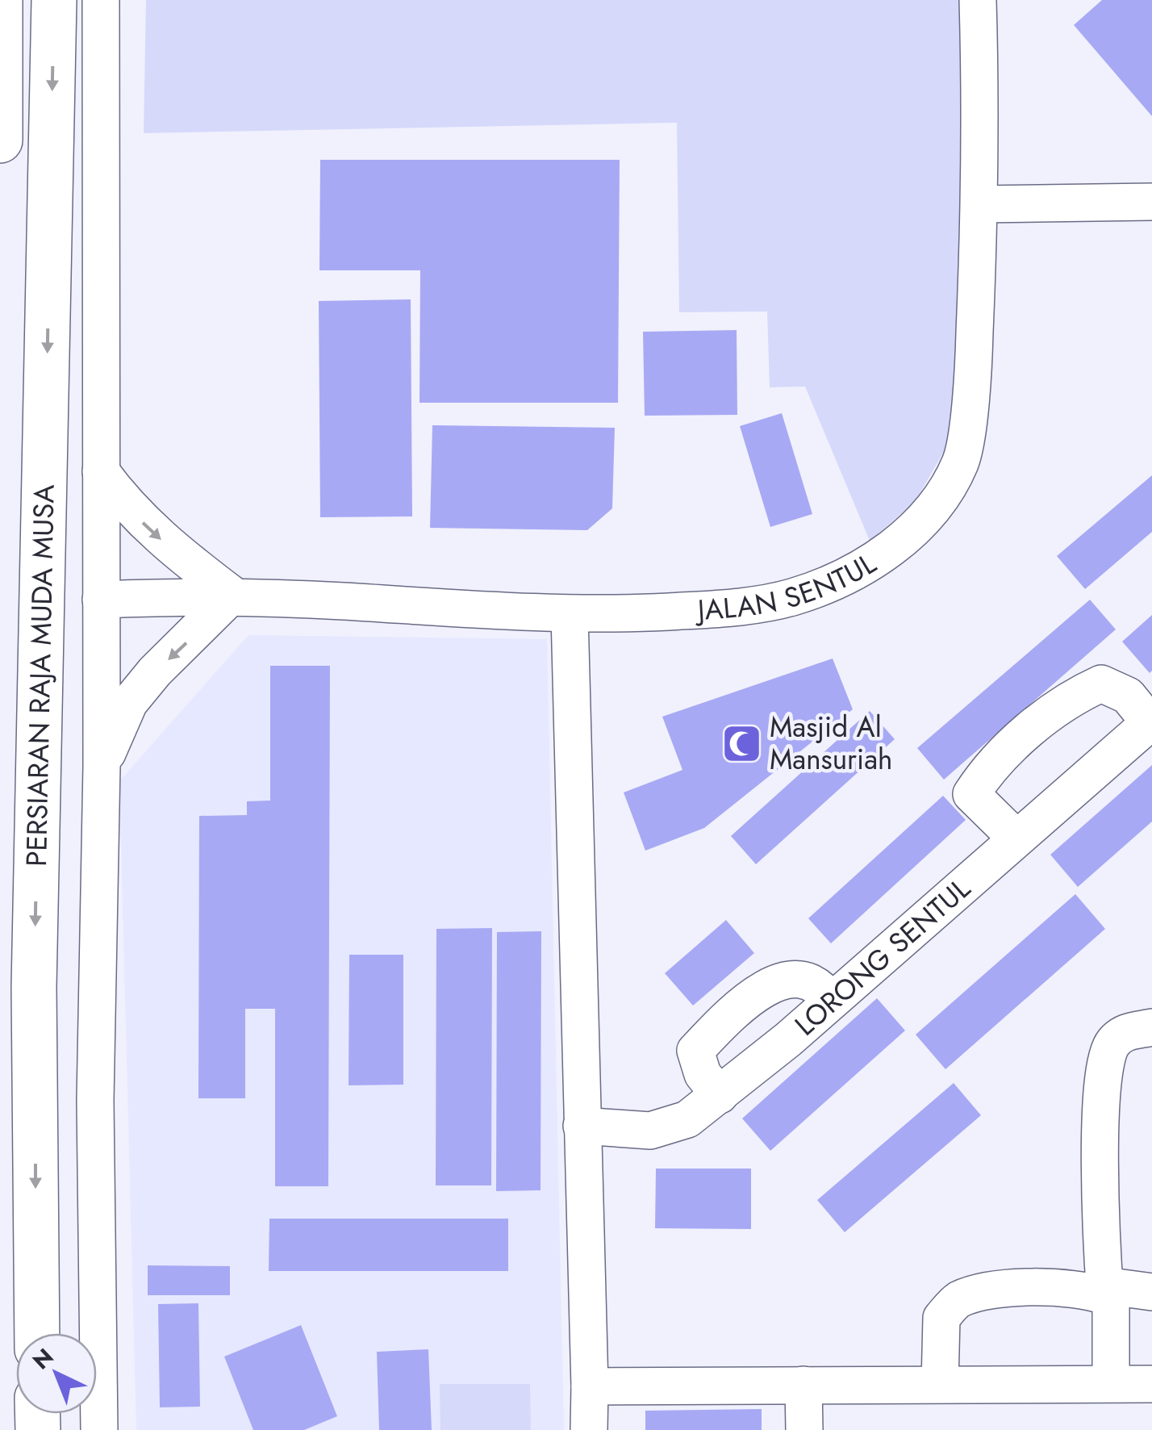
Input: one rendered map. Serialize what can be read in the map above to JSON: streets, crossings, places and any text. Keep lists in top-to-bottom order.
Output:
{
  "streets": {
    "main road": ["PERSIARAN RAJA MUDA MUSA"],
    "street": ["JALAN SENTUL", "LORONG SENTUL"]
  },
  "one_way": ["PERSIARAN RAJA MUDA MUSA"],
  "places": {
    "mosque": ["Masjid Al Mansuriah"]
  },
  "north": "top left"
}
